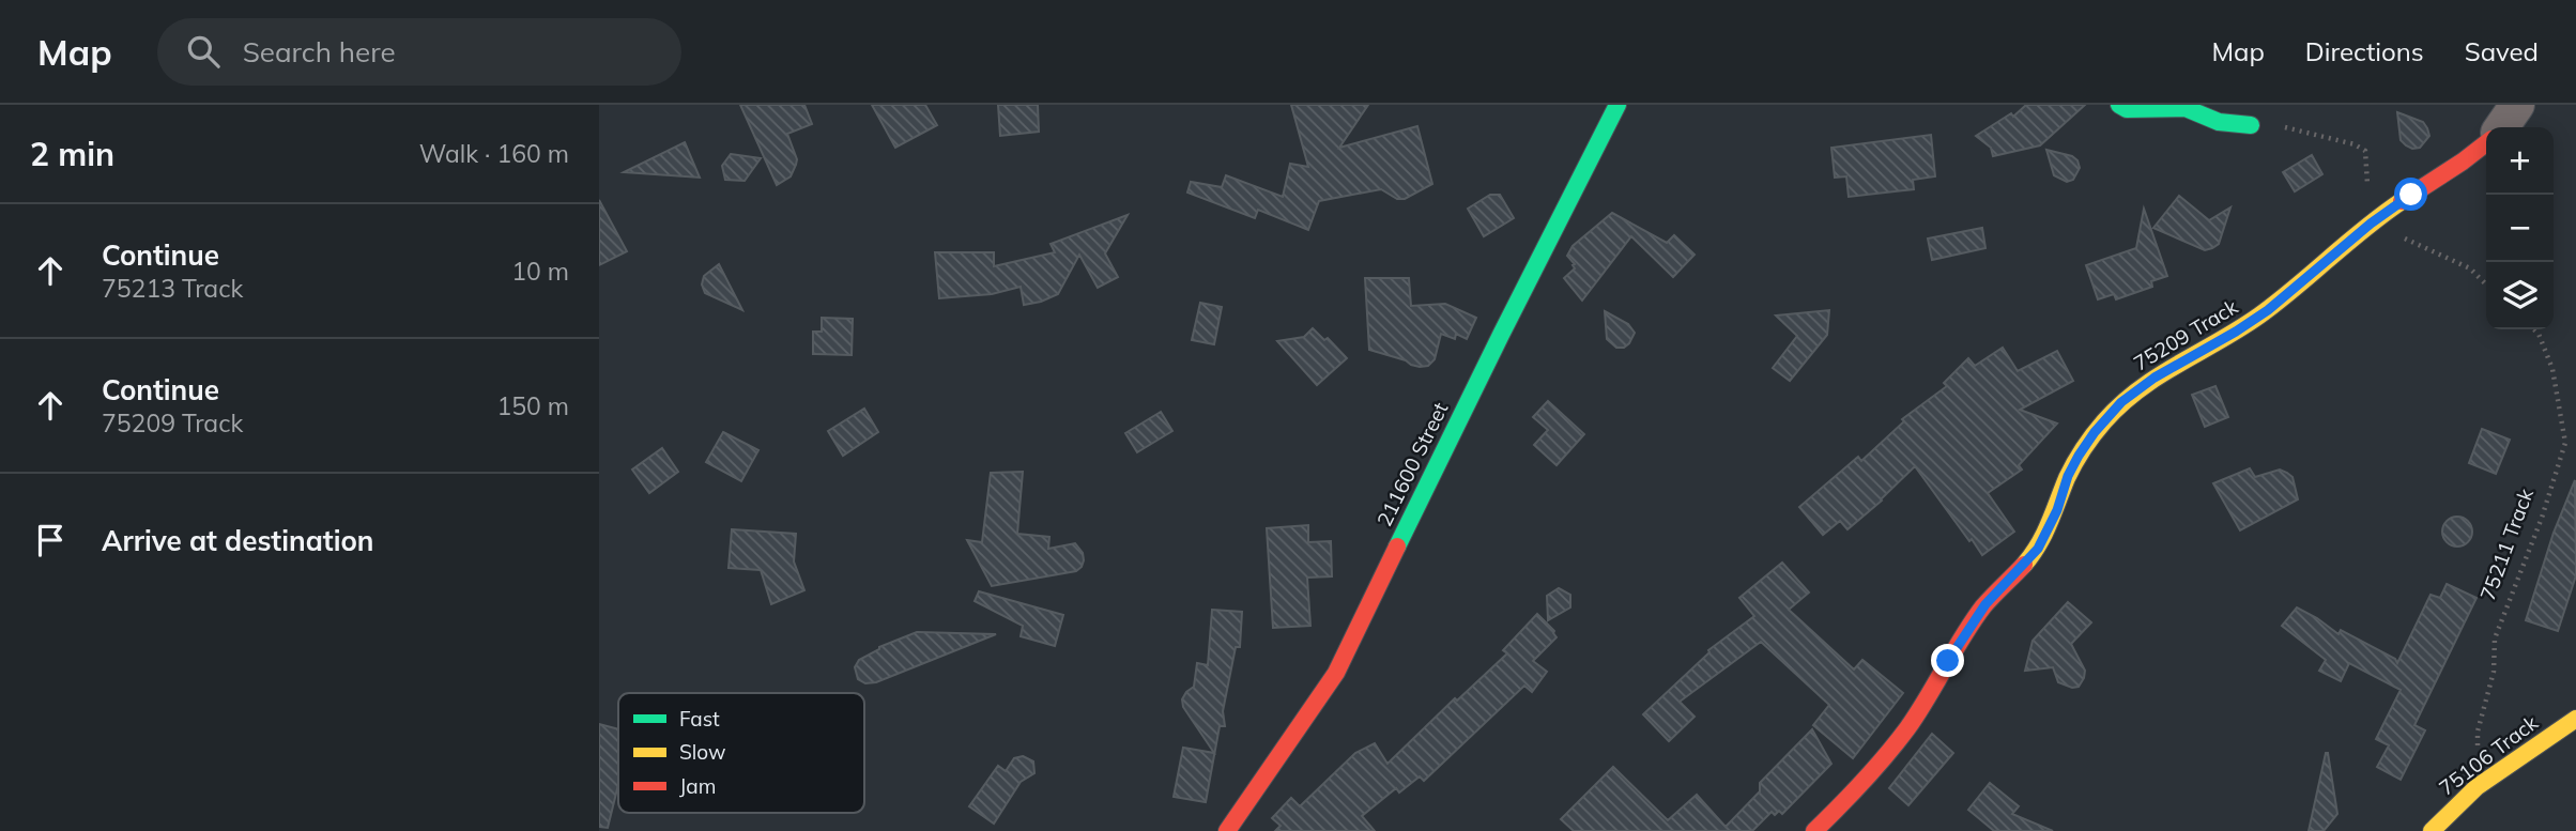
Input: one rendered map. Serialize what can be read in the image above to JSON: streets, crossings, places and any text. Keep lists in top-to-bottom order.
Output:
{
  "streets": {
    "street": ["75209 Track", "211600 Street", "75106 Track"],
    "path": ["75211 Track"]
  },
  "crossings": [
    ["75211 Track", "75106 Track"]
  ],
  "legend": ["Fast", "Slow", "Jam"],
  "page": {
    "header": "Map",
    "search": "Search here",
    "nav": ["Map", "Directions", "Saved"],
    "heading": ["2 min", "Walk · 160 m"],
    "map_buttons": ["+", "−"],
    "list": [
      ["Continue", "75213 Track", "10 m"],
      ["Continue", "75209 Track", "150 m"],
      "Arrive at destination"
    ]
  }
}
